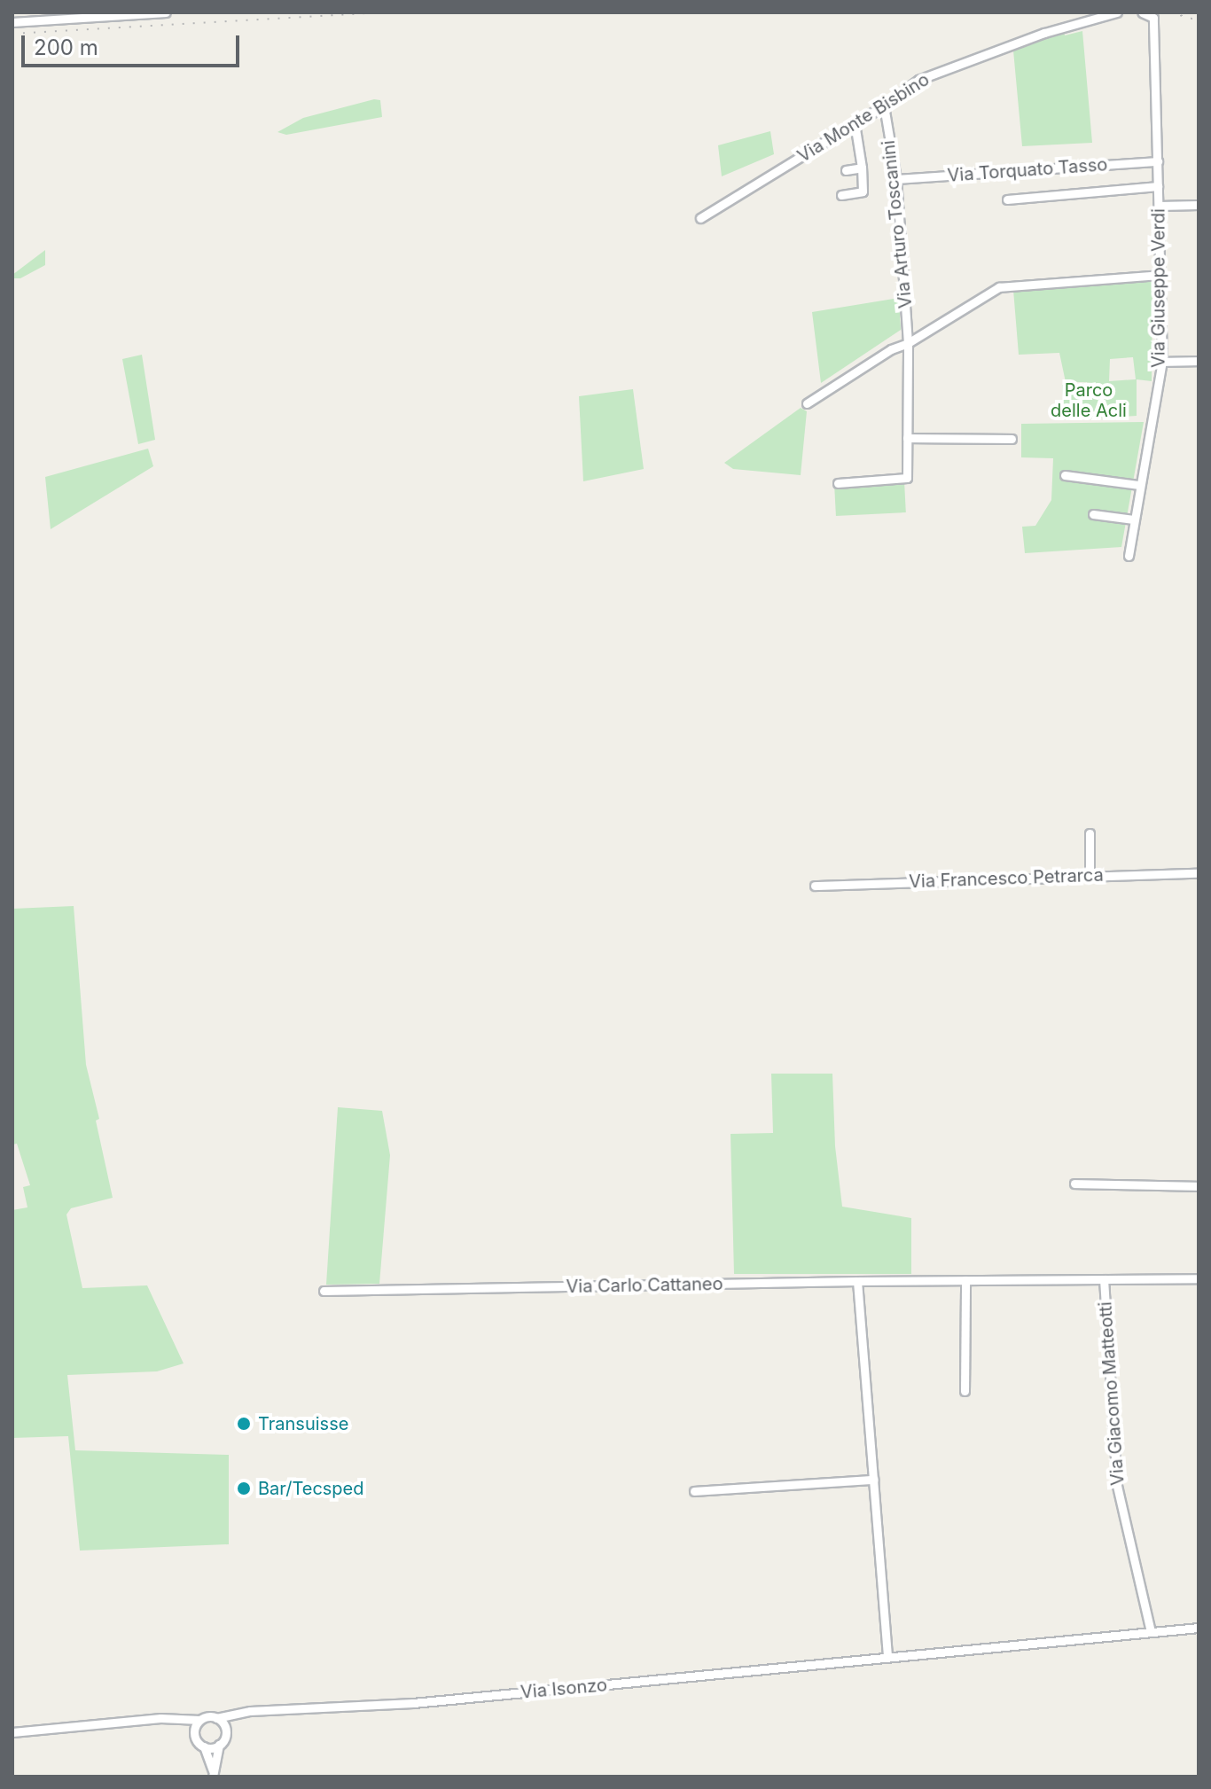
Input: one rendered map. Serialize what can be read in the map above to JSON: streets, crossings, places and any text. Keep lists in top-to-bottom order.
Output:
{
  "streets": {
    "street": [
      "Via Monte Bisbino",
      "Via Torquato Tasso",
      "Via Arturo Toscanini",
      "Via Giuseppe Verdi",
      "Via Francesco Petrarca",
      "Via Carlo Cattaneo",
      "Via Giacomo Matteotti",
      "Via Isonzo"
    ]
  },
  "crossings": [
    ["Via Monte Bisbino", "Via Arturo Toscanini"],
    ["Via Torquato Tasso", "Via Arturo Toscanini"],
    ["Via Torquato Tasso", "Via Giuseppe Verdi"],
    ["Via Carlo Cattaneo", "Via Giacomo Matteotti"],
    ["Via Giacomo Matteotti", "Via Isonzo"]
  ],
  "parks": ["Parco delle Acli"],
  "places": ["Transuisse", "Bar/Tecsped"],
  "scale_bar": "200 m"
}
